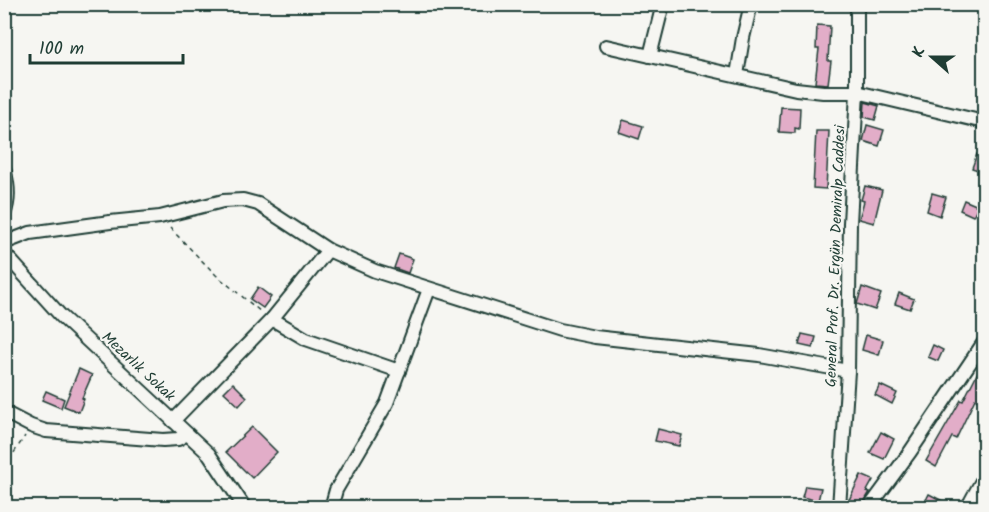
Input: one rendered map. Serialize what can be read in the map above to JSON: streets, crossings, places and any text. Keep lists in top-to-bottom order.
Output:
{
  "streets": {
    "street": ["General Prof. Dr. Ergün Demiralp Caddesi", "Mezarlık Sokak"]
  },
  "scale_bar": "100 m",
  "north": "left"
}
